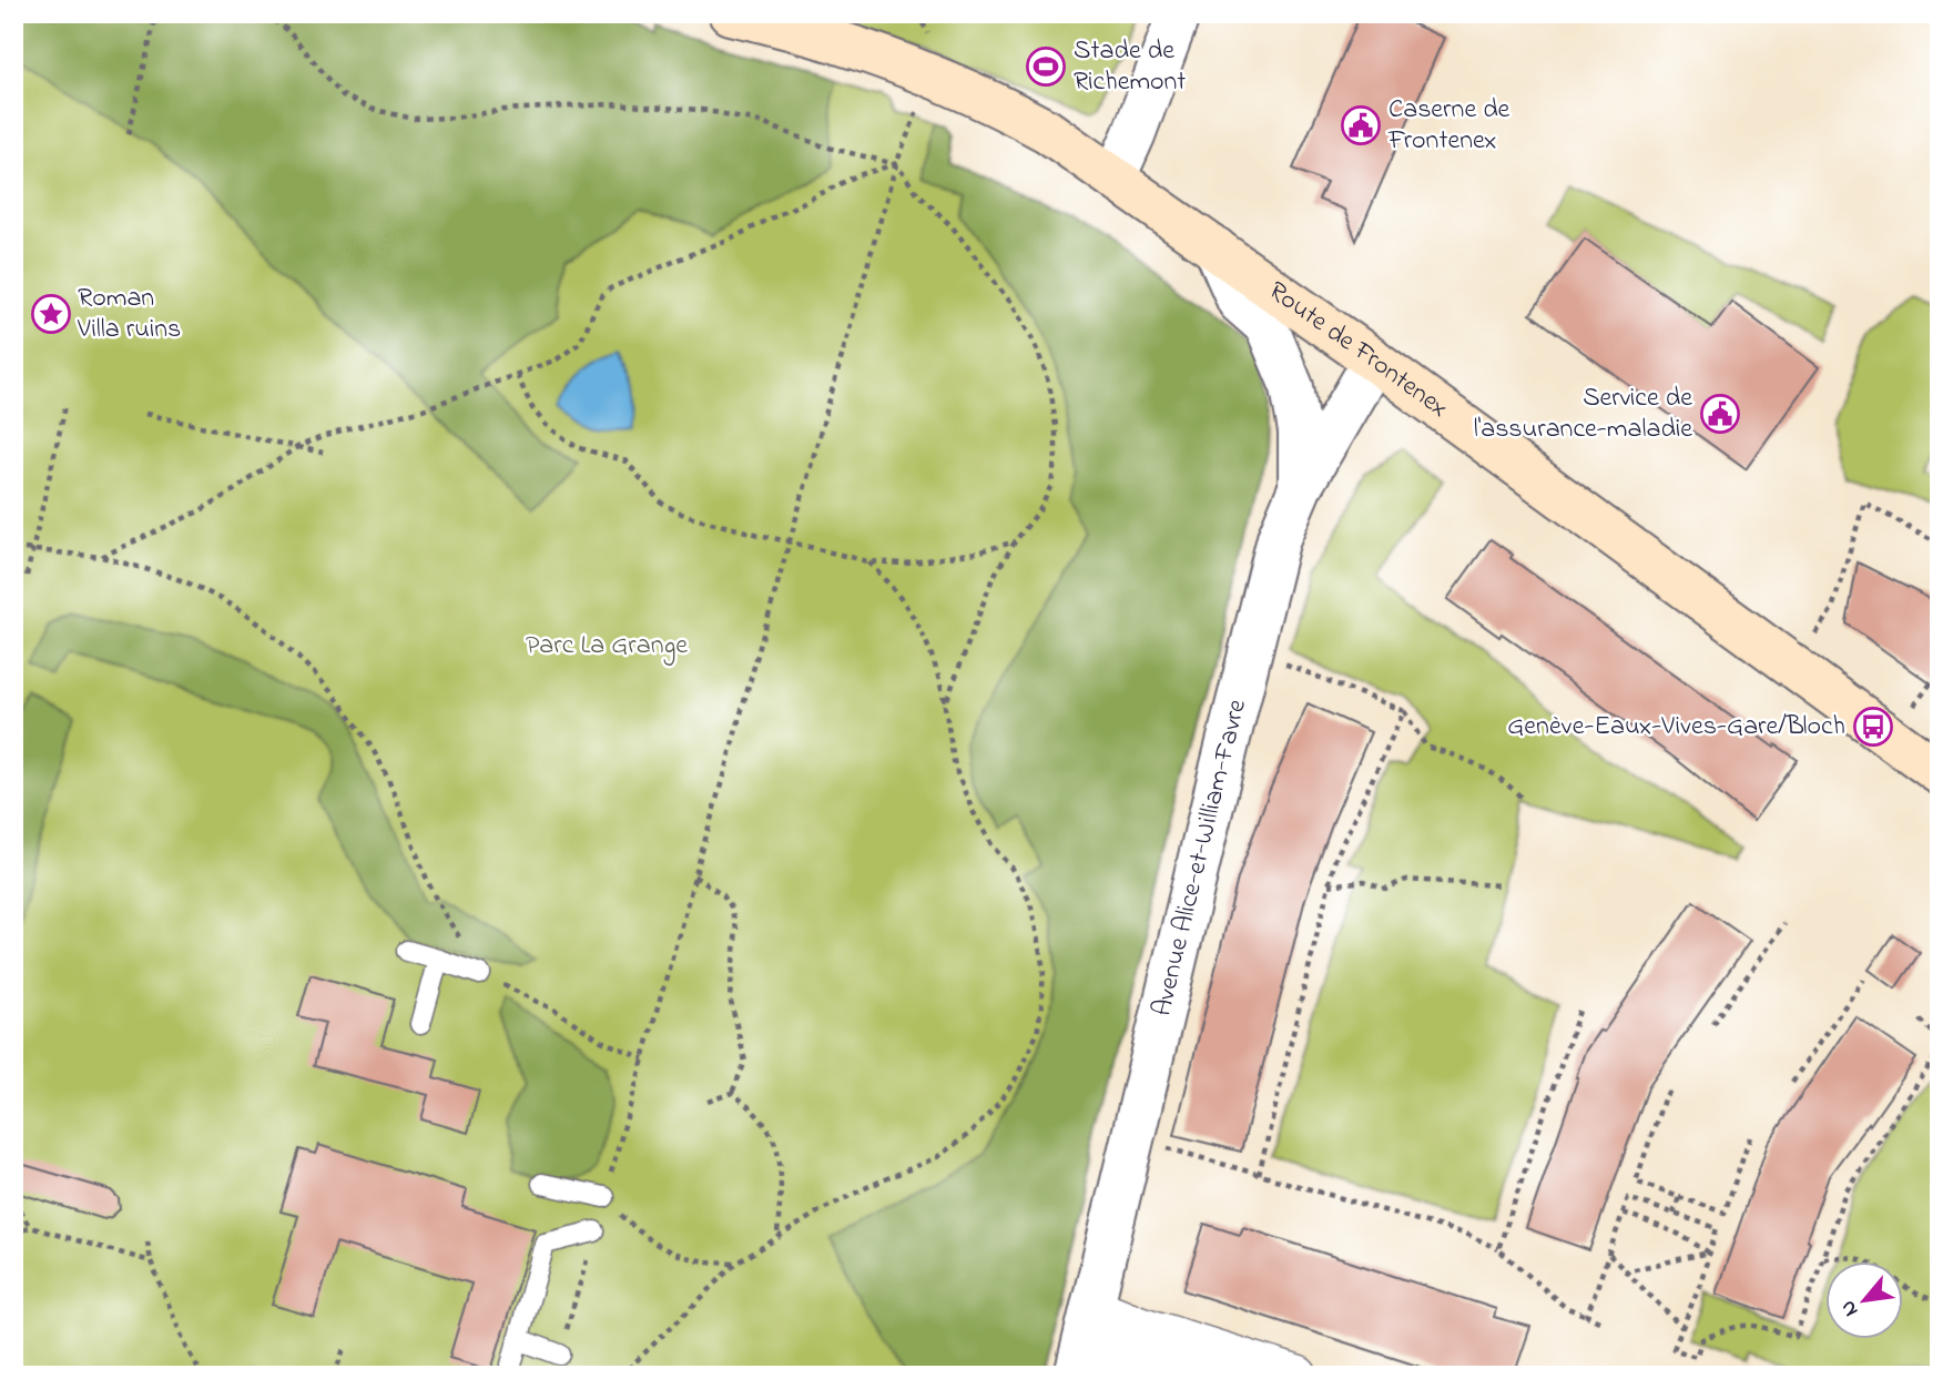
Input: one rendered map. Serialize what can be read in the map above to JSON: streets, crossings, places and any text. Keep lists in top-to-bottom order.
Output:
{
  "streets": {
    "main road": ["Route de Frontenex"],
    "street": ["Avenue Alice-et-William-Favre"]
  },
  "crossings": [
    ["Route de Frontenex", "Avenue Alice-et-William-Favre"]
  ],
  "parks": ["Parc La Grange"],
  "places": {
    "sports": ["Stade de Richemont"],
    "public building": ["Caserne de Frontenex", "Service de l'assurance-maladie"],
    "place": ["Roman Villa ruins"],
    "bus stop": ["Genève-Eaux-Vives-Gare/Bloch"]
  },
  "north": "bottom left"
}
